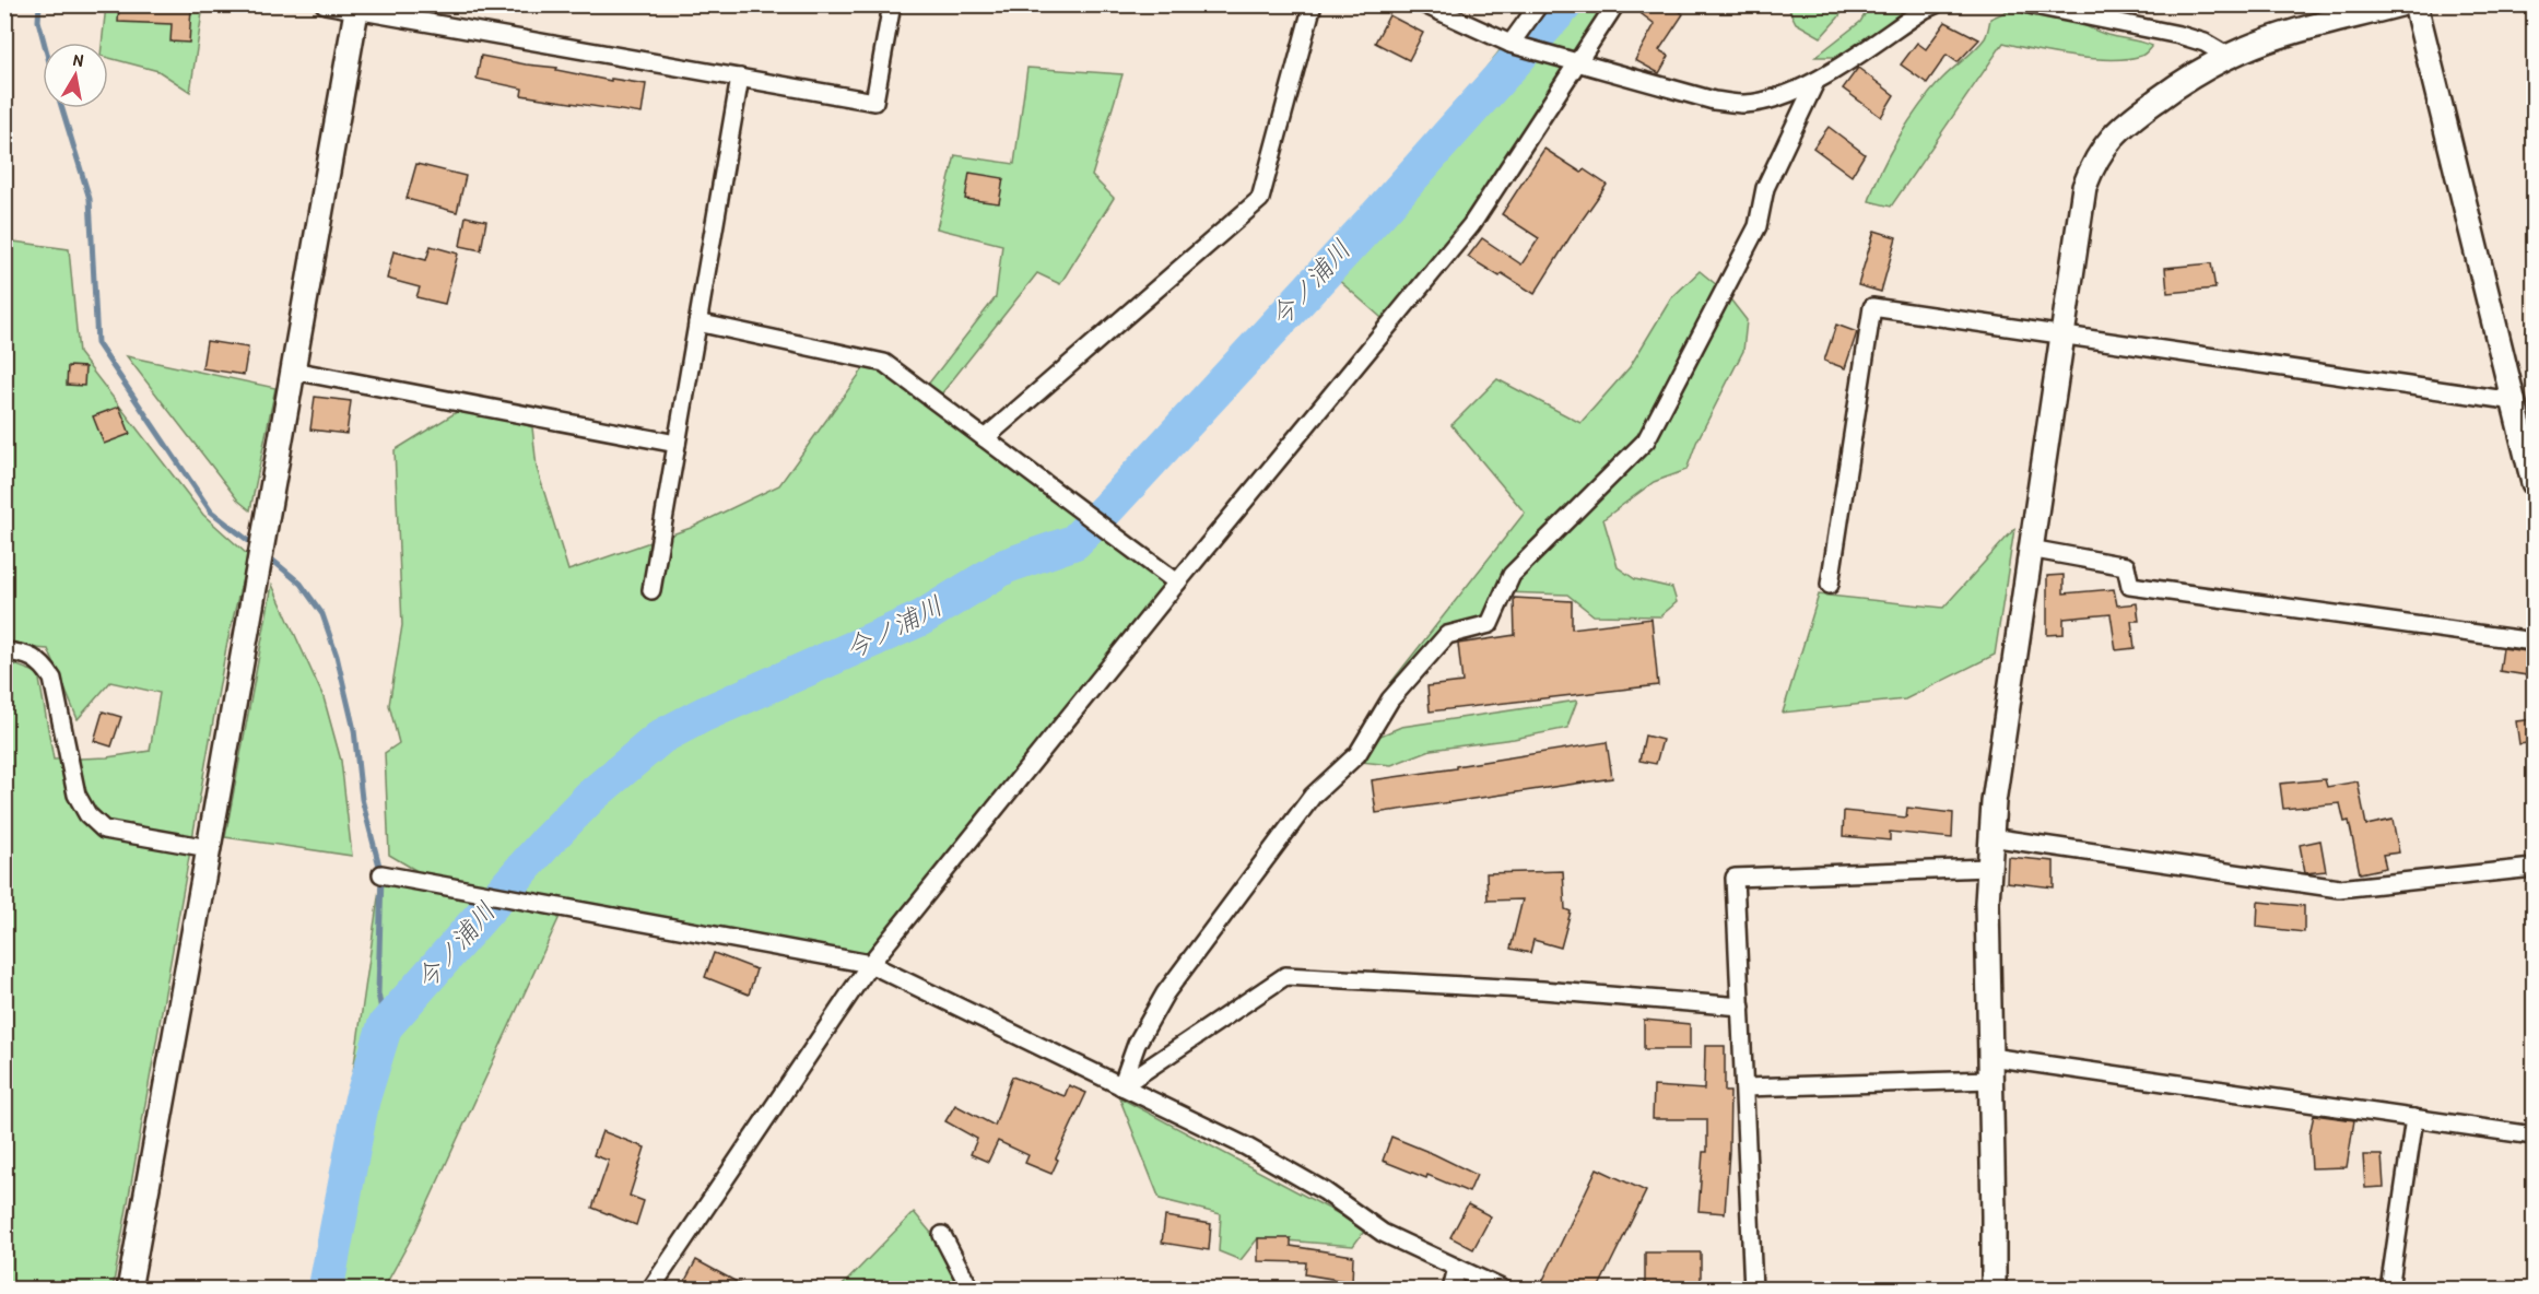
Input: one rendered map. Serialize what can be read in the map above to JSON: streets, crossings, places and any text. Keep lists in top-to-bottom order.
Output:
{
  "water": ["今ノ浦川"],
  "north": "top"
}
